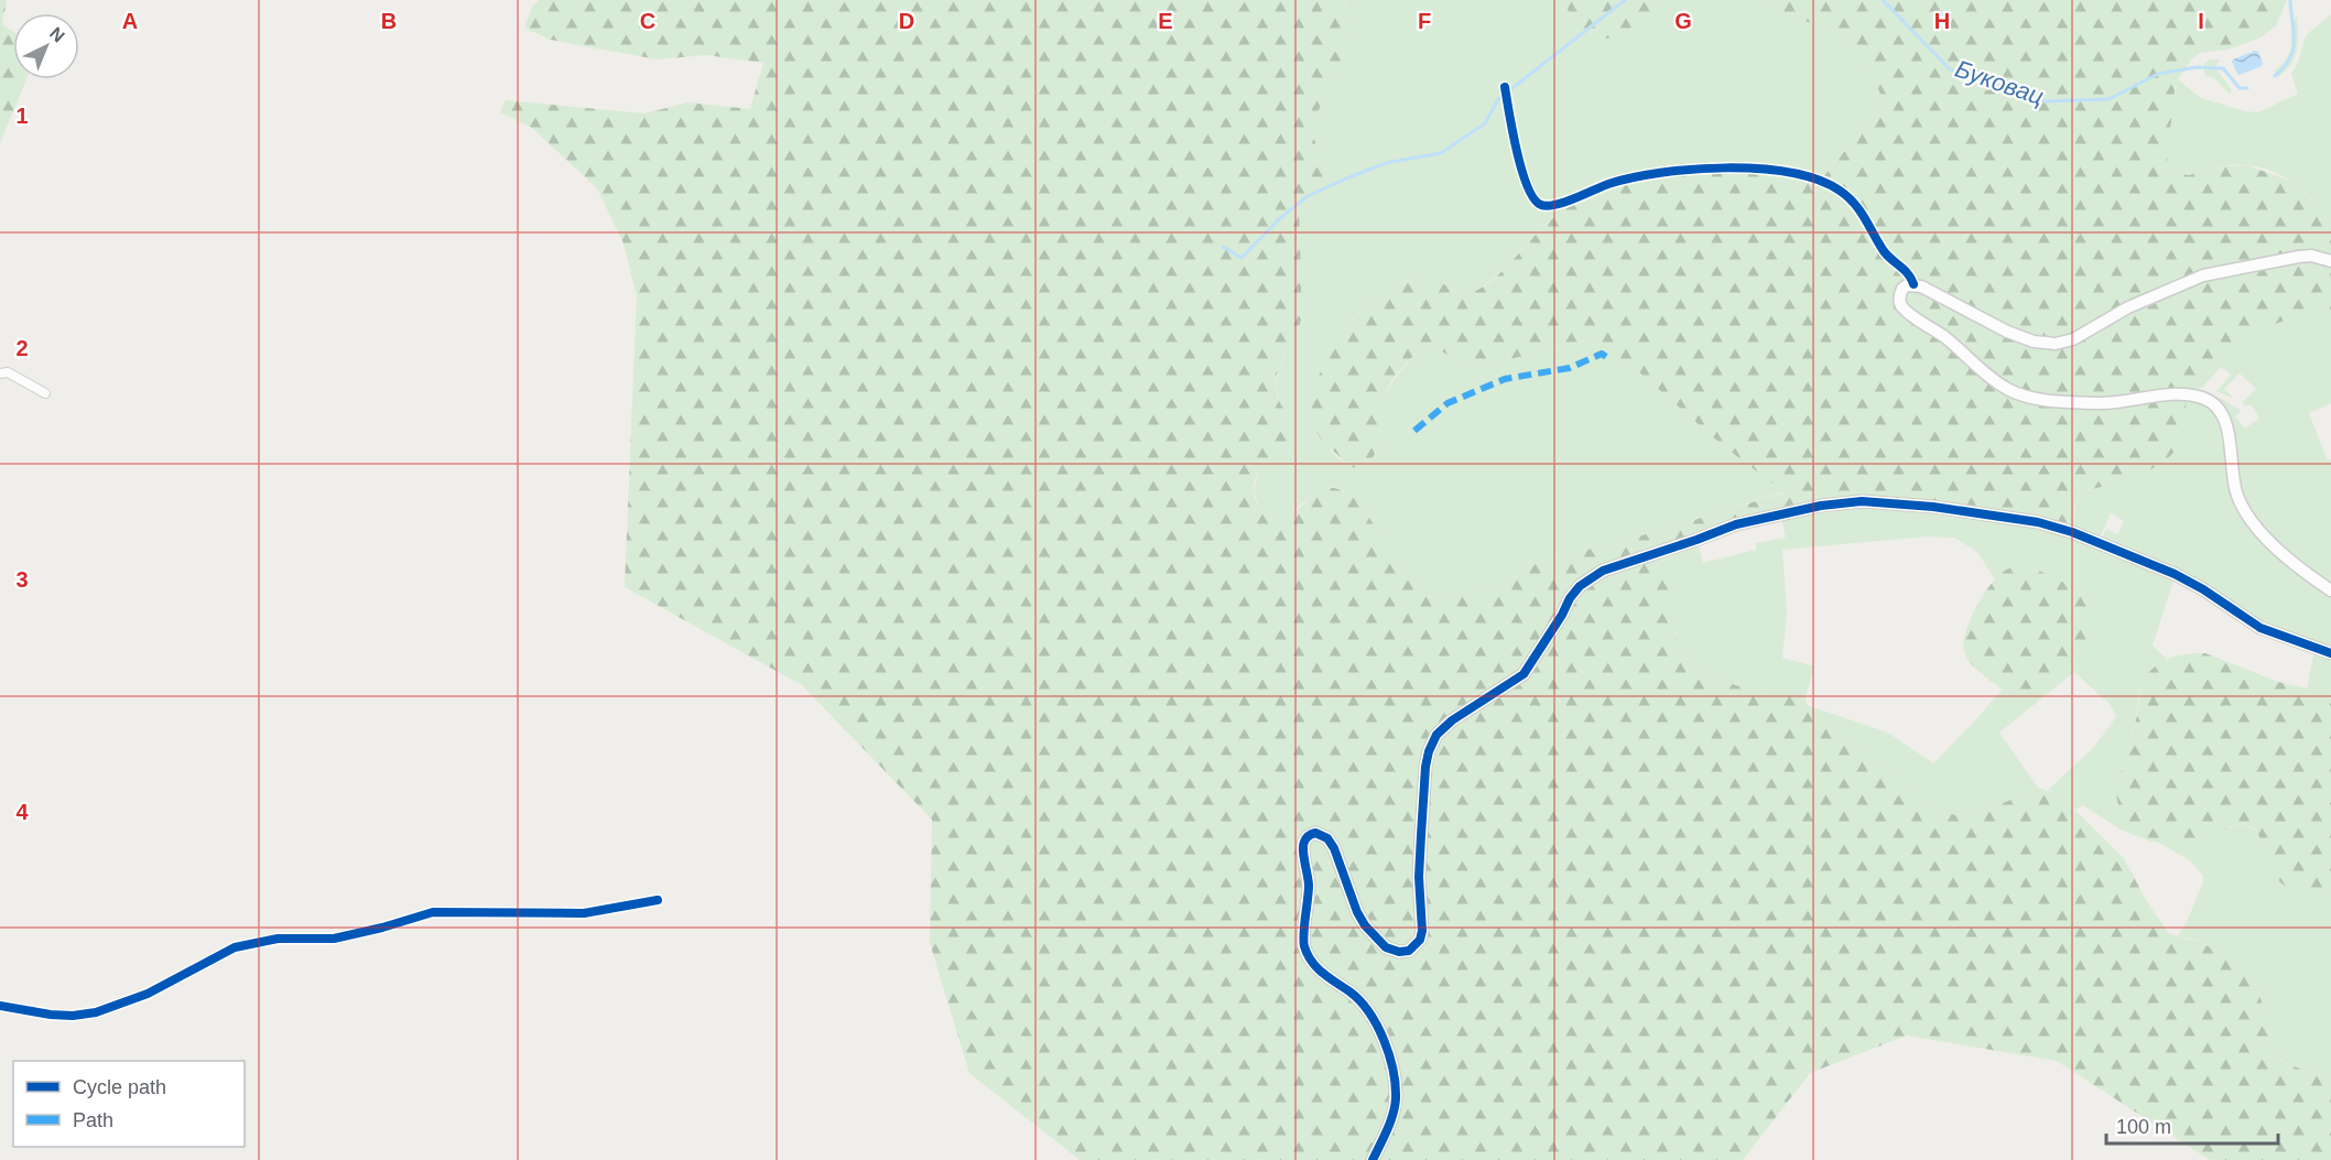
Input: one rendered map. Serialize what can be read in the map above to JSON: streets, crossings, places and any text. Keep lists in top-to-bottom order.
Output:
{
  "water": ["Буковац"],
  "legend": ["Cycle path", "Path"],
  "scale_bar": "100 m",
  "north": "top right",
  "grid": {
    "columns": [
      "A",
      "B",
      "C",
      "D",
      "E",
      "F",
      "G",
      "H",
      "I"
    ],
    "rows": [
      "1",
      "2",
      "3",
      "4"
    ]
  }
}
